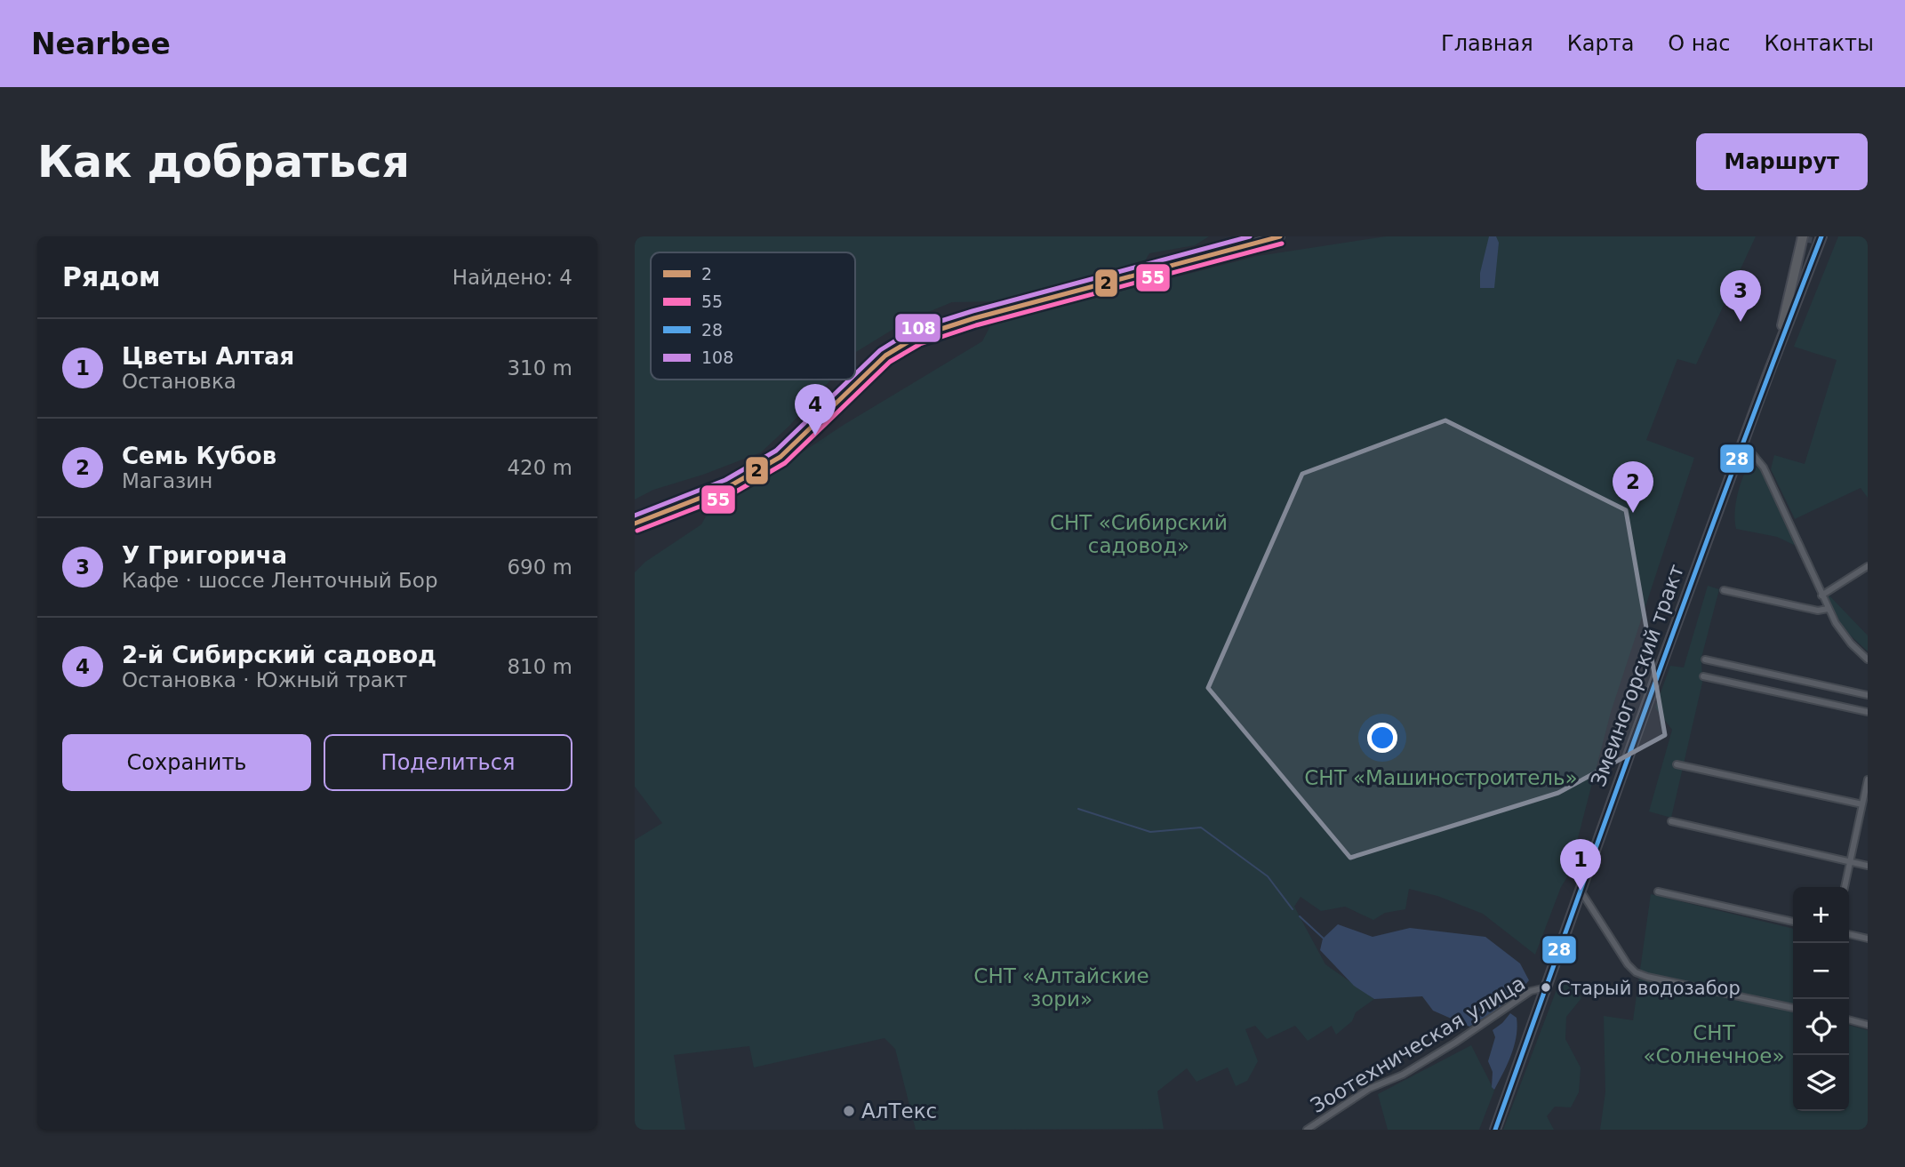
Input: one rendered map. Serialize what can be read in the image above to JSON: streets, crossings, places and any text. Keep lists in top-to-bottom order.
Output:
{
  "streets": {
    "highway": ["Змеиногорский тракт"],
    "street": ["Зоотехническая улица"]
  },
  "crossings": [
    ["Змеиногорский тракт", "Зоотехническая улица"]
  ],
  "parks": [
    "СНТ «Сибирский садовод»",
    "СНТ «Машиностроитель»",
    "СНТ «Алтайские зори»",
    "СНТ «Солнечное»"
  ],
  "places": ["Старый водозабор", "АлТекс"],
  "lines": [
    "transit line 2",
    "transit line 28",
    "transit line 108",
    "transit line 55"
  ],
  "legend": [
    "2",
    "55",
    "28",
    "108"
  ],
  "page": {
    "header": "Nearbee",
    "nav": [
      "Главная",
      "Карта",
      "О нас",
      "Контакты"
    ],
    "buttons": [
      "Маршрут",
      ["Сохранить", "Поделиться"]
    ],
    "title": "Как добраться",
    "heading": ["Рядом", "Найдено: 4"],
    "pins": [
      "3",
      "4",
      "2",
      "1"
    ],
    "list": [
      {
        "mark": "1",
        "name": "Цветы Алтая",
        "note": "Остановка",
        "value": "310 m"
      },
      {
        "mark": "2",
        "name": "Семь Кубов",
        "note": "Магазин",
        "value": "420 m"
      },
      {
        "mark": "3",
        "name": "У Григорича",
        "note": "Кафе · шоссе Ленточный Бор",
        "value": "690 m"
      },
      {
        "mark": "4",
        "name": "2-й Сибирский садовод",
        "note": "Остановка · Южный тракт",
        "value": "810 m"
      }
    ],
    "map_buttons": ["+", "−"]
  }
}
